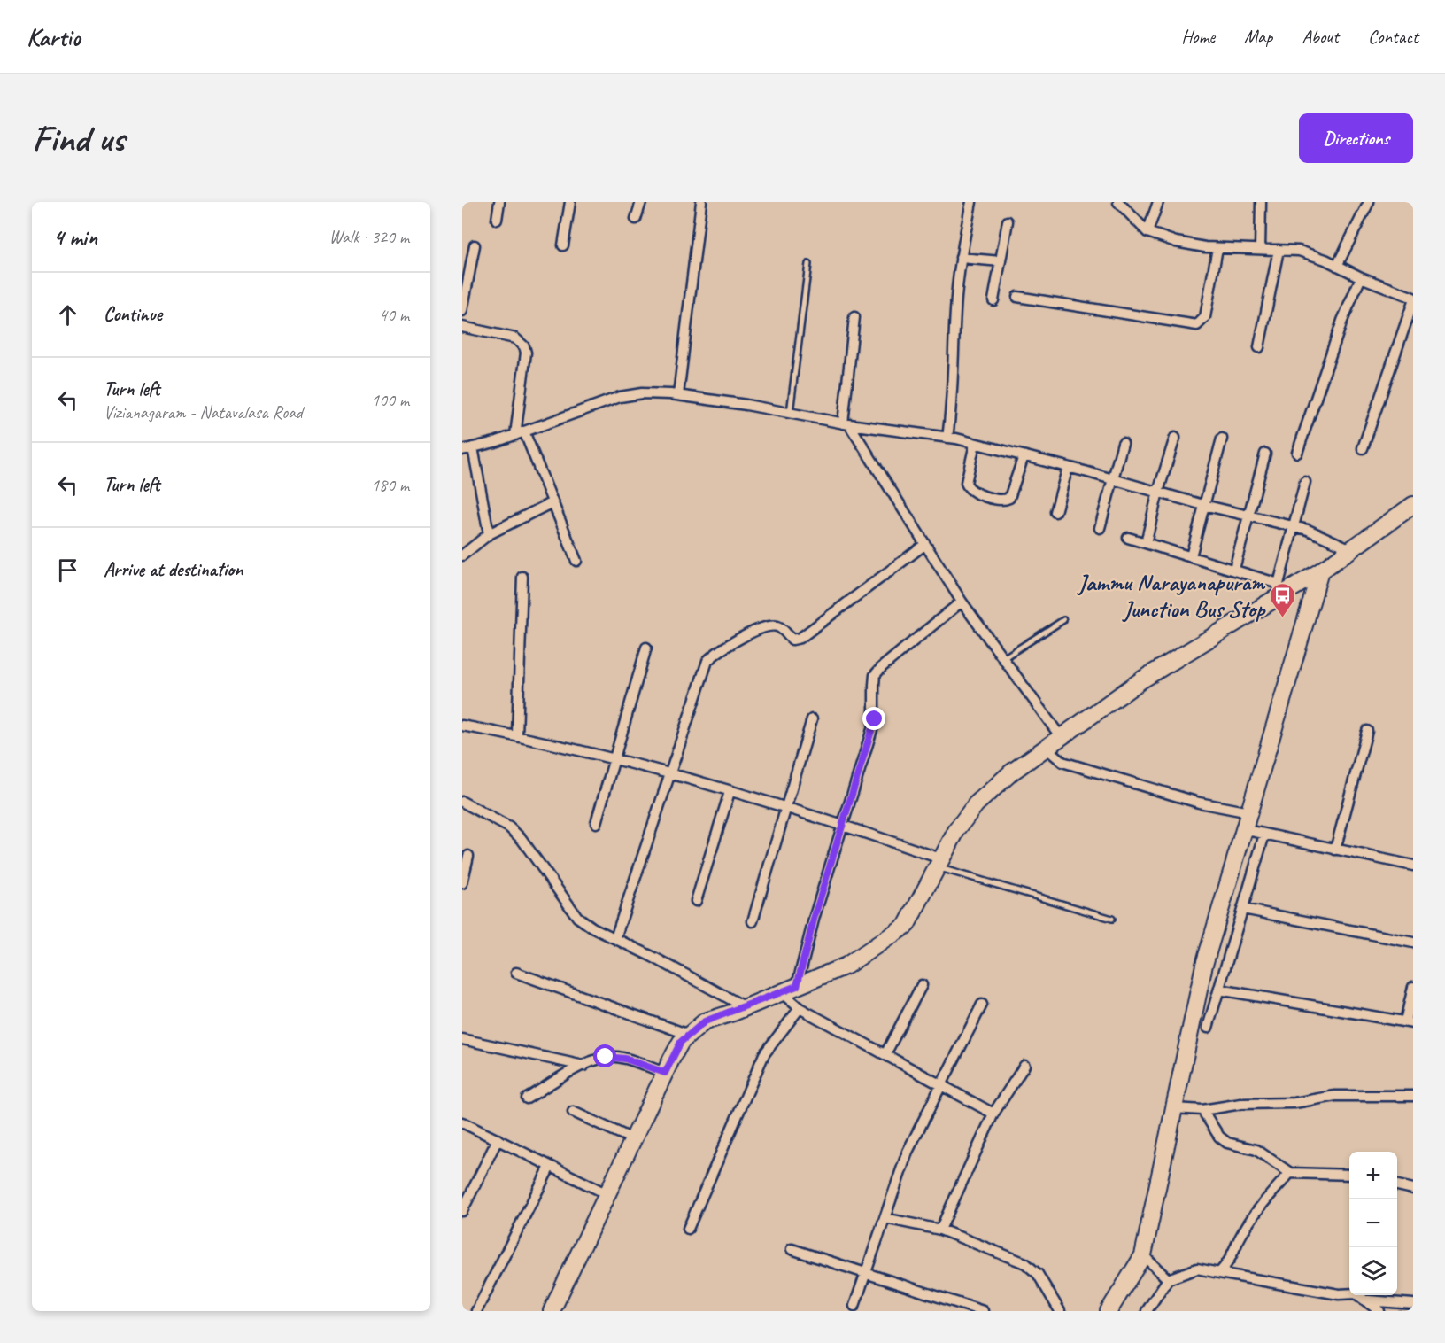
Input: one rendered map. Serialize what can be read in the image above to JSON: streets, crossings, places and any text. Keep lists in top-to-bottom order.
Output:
{
  "places": {
    "bus stop": ["Jammu Narayanapuram Junction Bus Stop"]
  },
  "page": {
    "header": "Kartio",
    "nav": [
      "Home",
      "Map",
      "About",
      "Contact"
    ],
    "buttons": "Directions",
    "title": "Find us",
    "heading": ["4 min", "Walk · 320 m"],
    "list": [
      ["Continue", "40 m"],
      ["Turn left", "Vizianagaram - Natavalasa Road", "100 m"],
      ["Turn left", "180 m"],
      "Arrive at destination"
    ],
    "map_buttons": ["+", "−"]
  }
}
